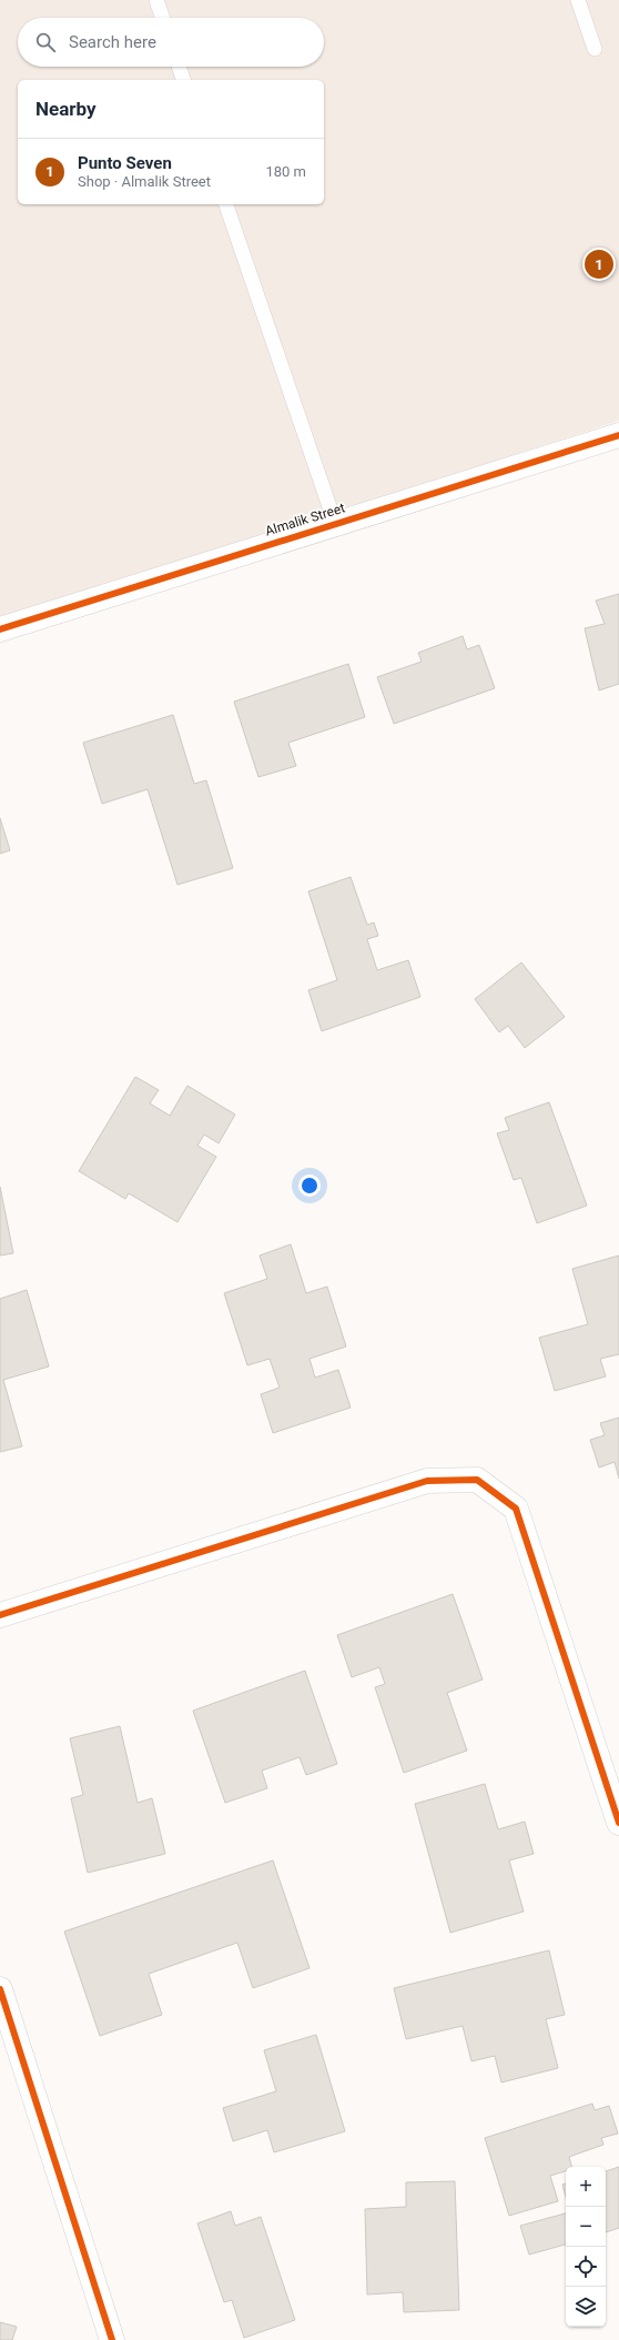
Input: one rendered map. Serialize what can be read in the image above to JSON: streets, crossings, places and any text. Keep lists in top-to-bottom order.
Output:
{
  "streets": {
    "street": ["Almalik Street"]
  },
  "page": {
    "search": "Search here",
    "heading": "Nearby",
    "list": [
      {
        "mark": "1",
        "name": "Punto Seven",
        "note": "Shop · Almalik Street",
        "value": "180 m"
      }
    ],
    "pins": "1",
    "map_buttons": ["+", "−"]
  }
}
